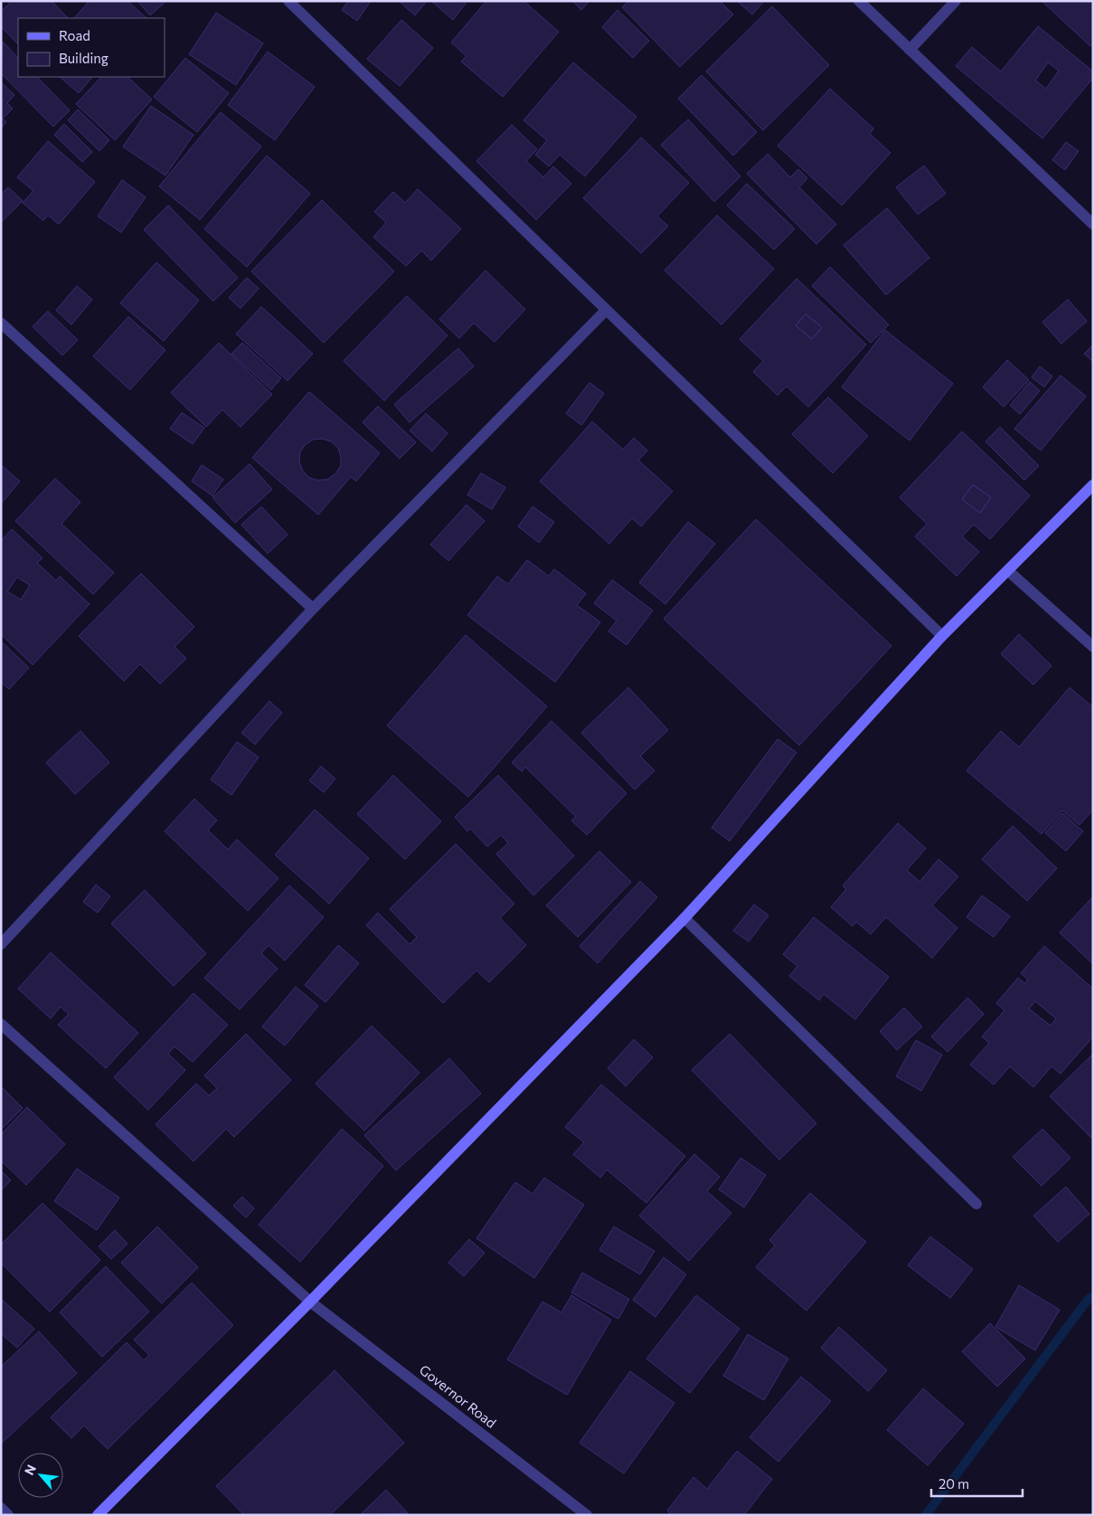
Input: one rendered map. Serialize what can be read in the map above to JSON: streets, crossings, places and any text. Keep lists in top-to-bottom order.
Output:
{
  "streets": {
    "street": ["Governor Road"]
  },
  "legend": ["Road", "Building"],
  "scale_bar": "20 m",
  "north": "top left"
}
